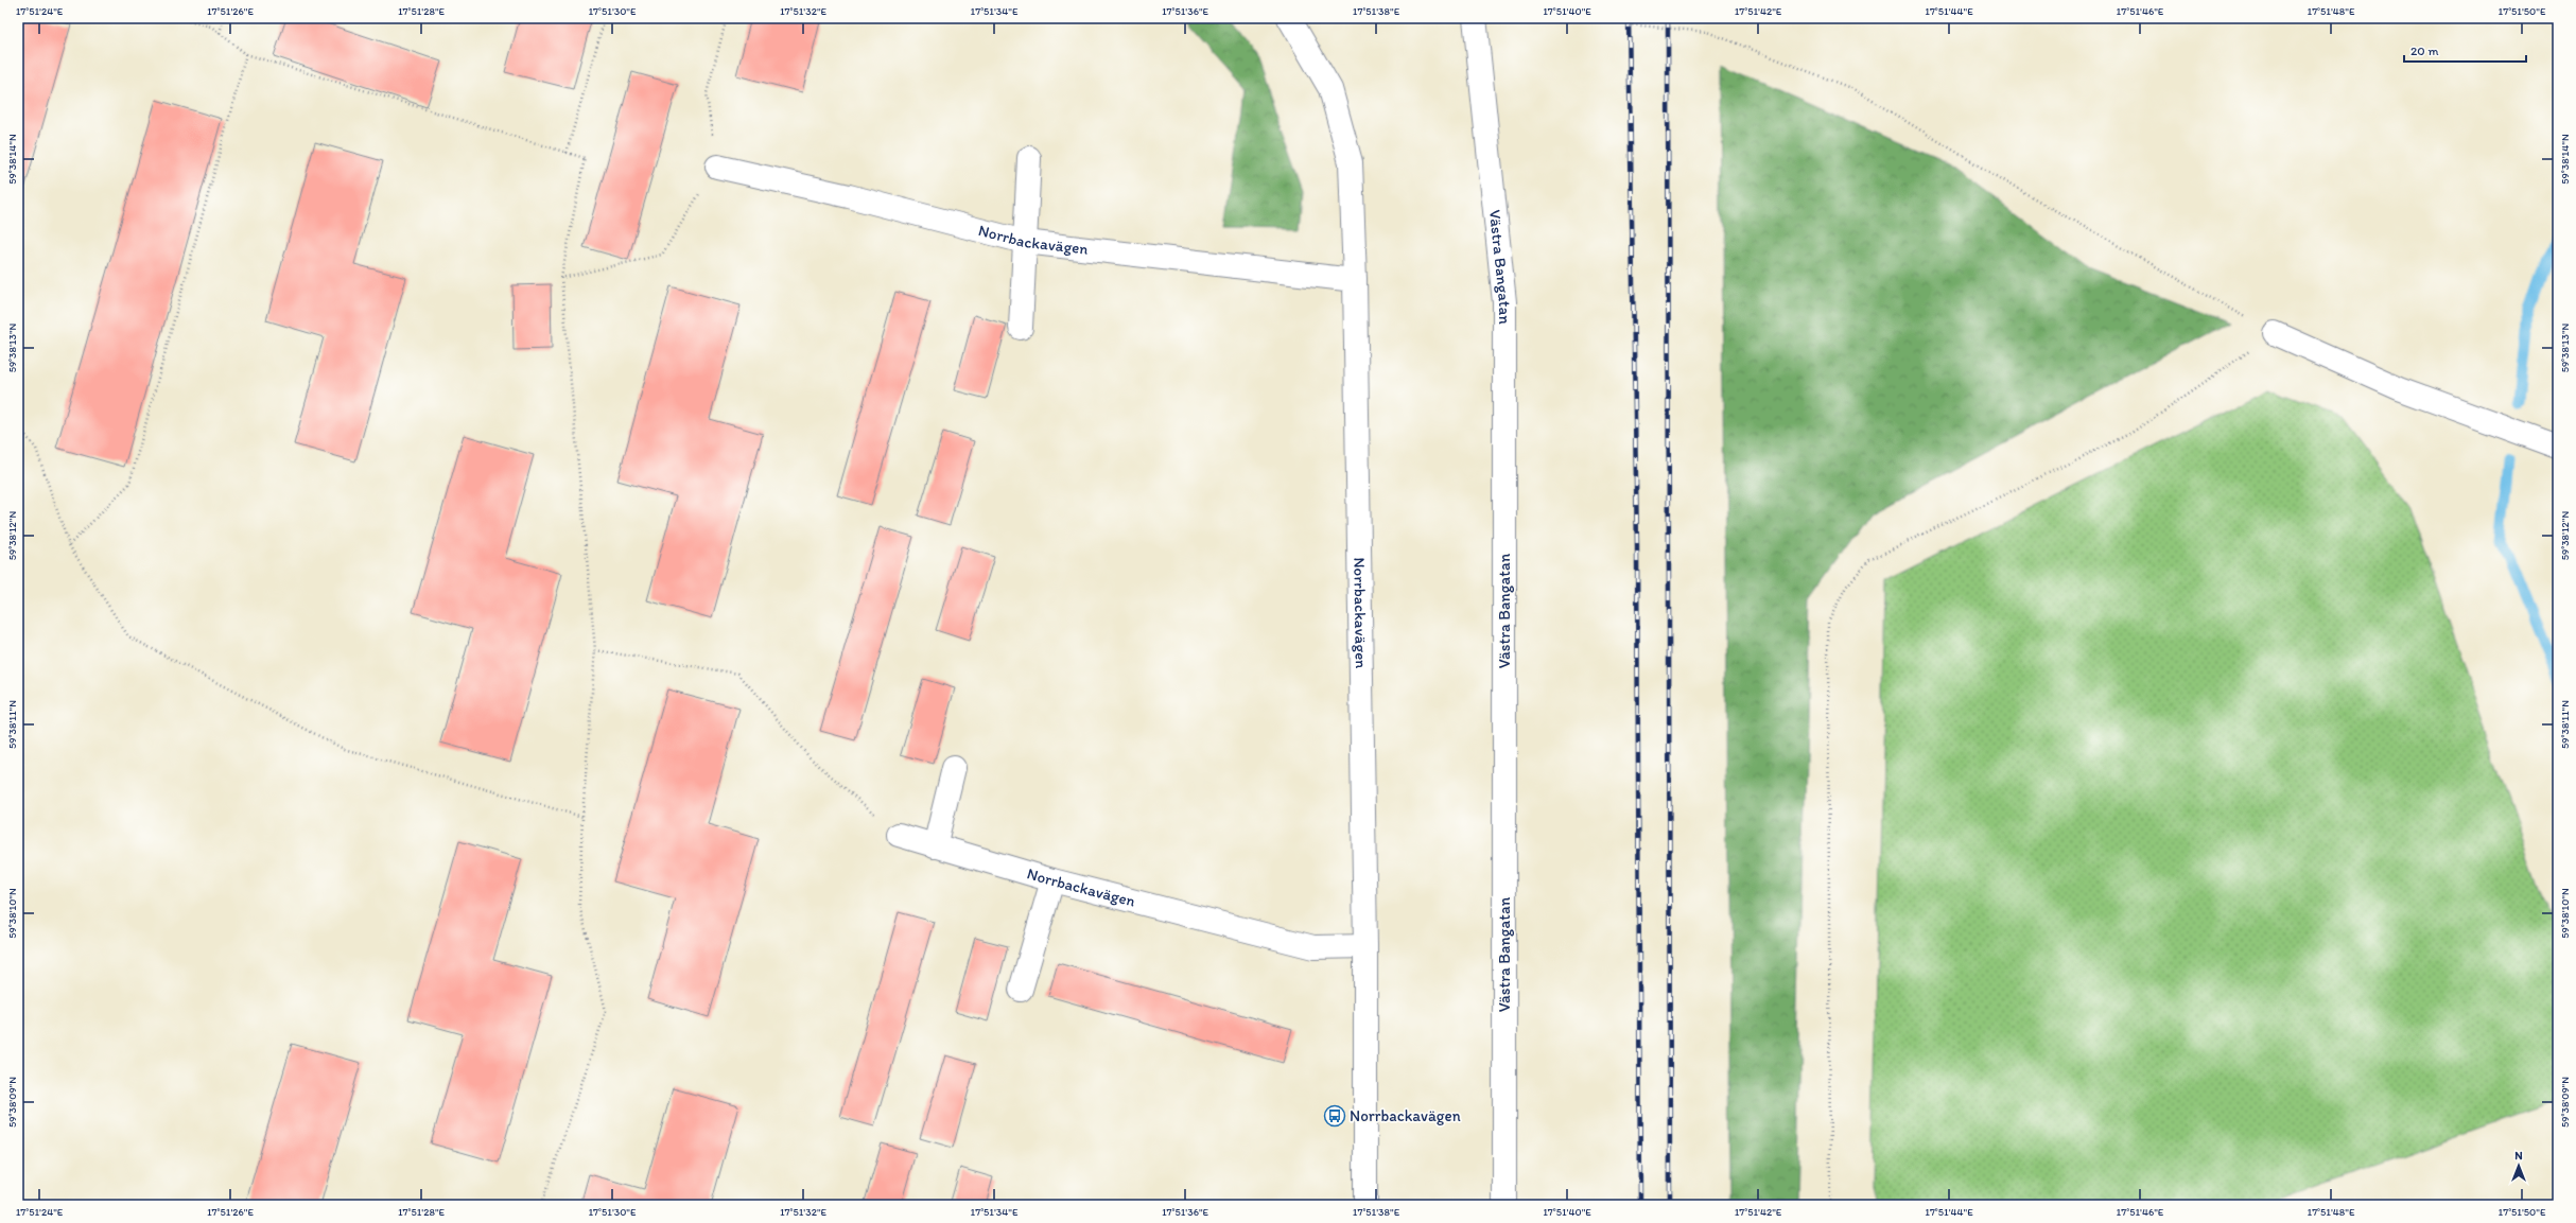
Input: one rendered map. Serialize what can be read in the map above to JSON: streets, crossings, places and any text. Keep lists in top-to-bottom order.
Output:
{
  "streets": {
    "street": ["Norrbackavägen", "Västra Bangatan"]
  },
  "places": {
    "bus stop": ["Norrbackavägen"]
  },
  "scale_bar": "20 m",
  "north": "top",
  "coordinates": [
    "17°51'24\"E",
    "17°51'26\"E",
    "17°51'28\"E",
    "17°51'30\"E",
    "17°51'32\"E",
    "17°51'34\"E",
    "17°51'36\"E",
    "17°51'38\"E",
    "17°51'40\"E",
    "17°51'42\"E",
    "17°51'44\"E",
    "17°51'46\"E",
    "17°51'48\"E",
    "17°51'50\"E",
    "59°38'14\"N",
    "59°38'13\"N",
    "59°38'12\"N",
    "59°38'11\"N",
    "59°38'10\"N",
    "59°38'09\"N"
  ]
}
